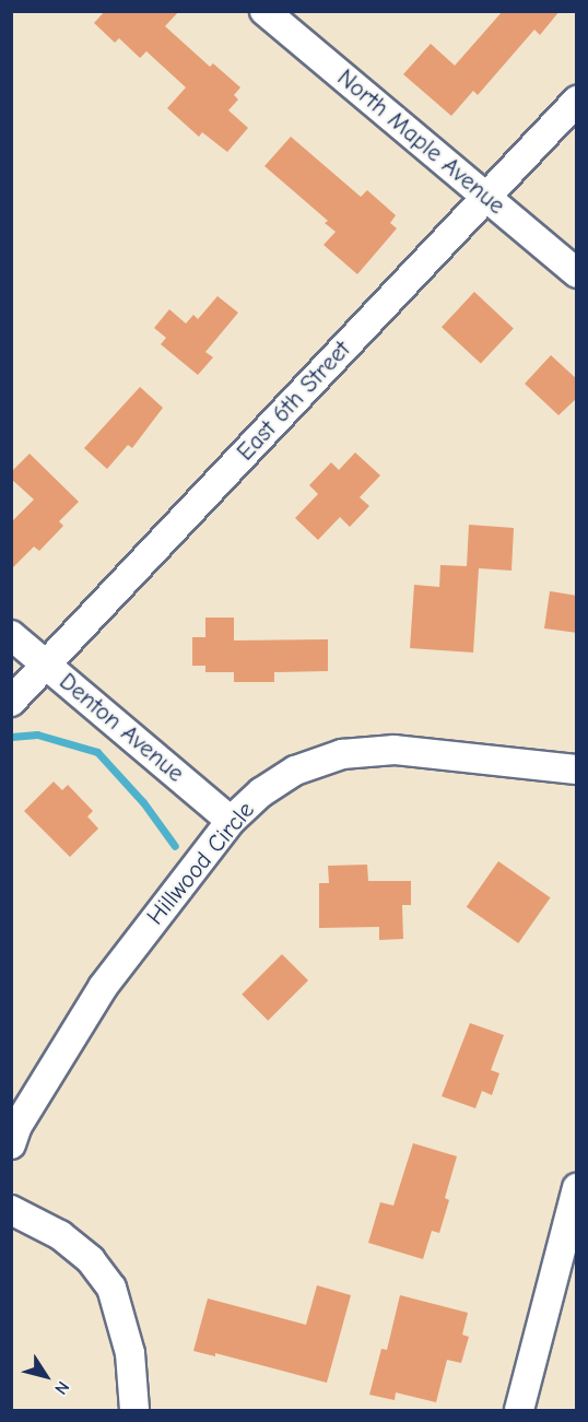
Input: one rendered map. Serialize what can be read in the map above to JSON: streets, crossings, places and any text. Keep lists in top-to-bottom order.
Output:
{
  "streets": {
    "street": [
      "North Maple Avenue",
      "East 6th Street",
      "Denton Avenue",
      "Hillwood Circle"
    ]
  },
  "crossings": [
    ["North Maple Avenue", "East 6th Street"],
    ["East 6th Street", "Denton Avenue"],
    ["Denton Avenue", "Hillwood Circle"]
  ],
  "north": "bottom right"
}
